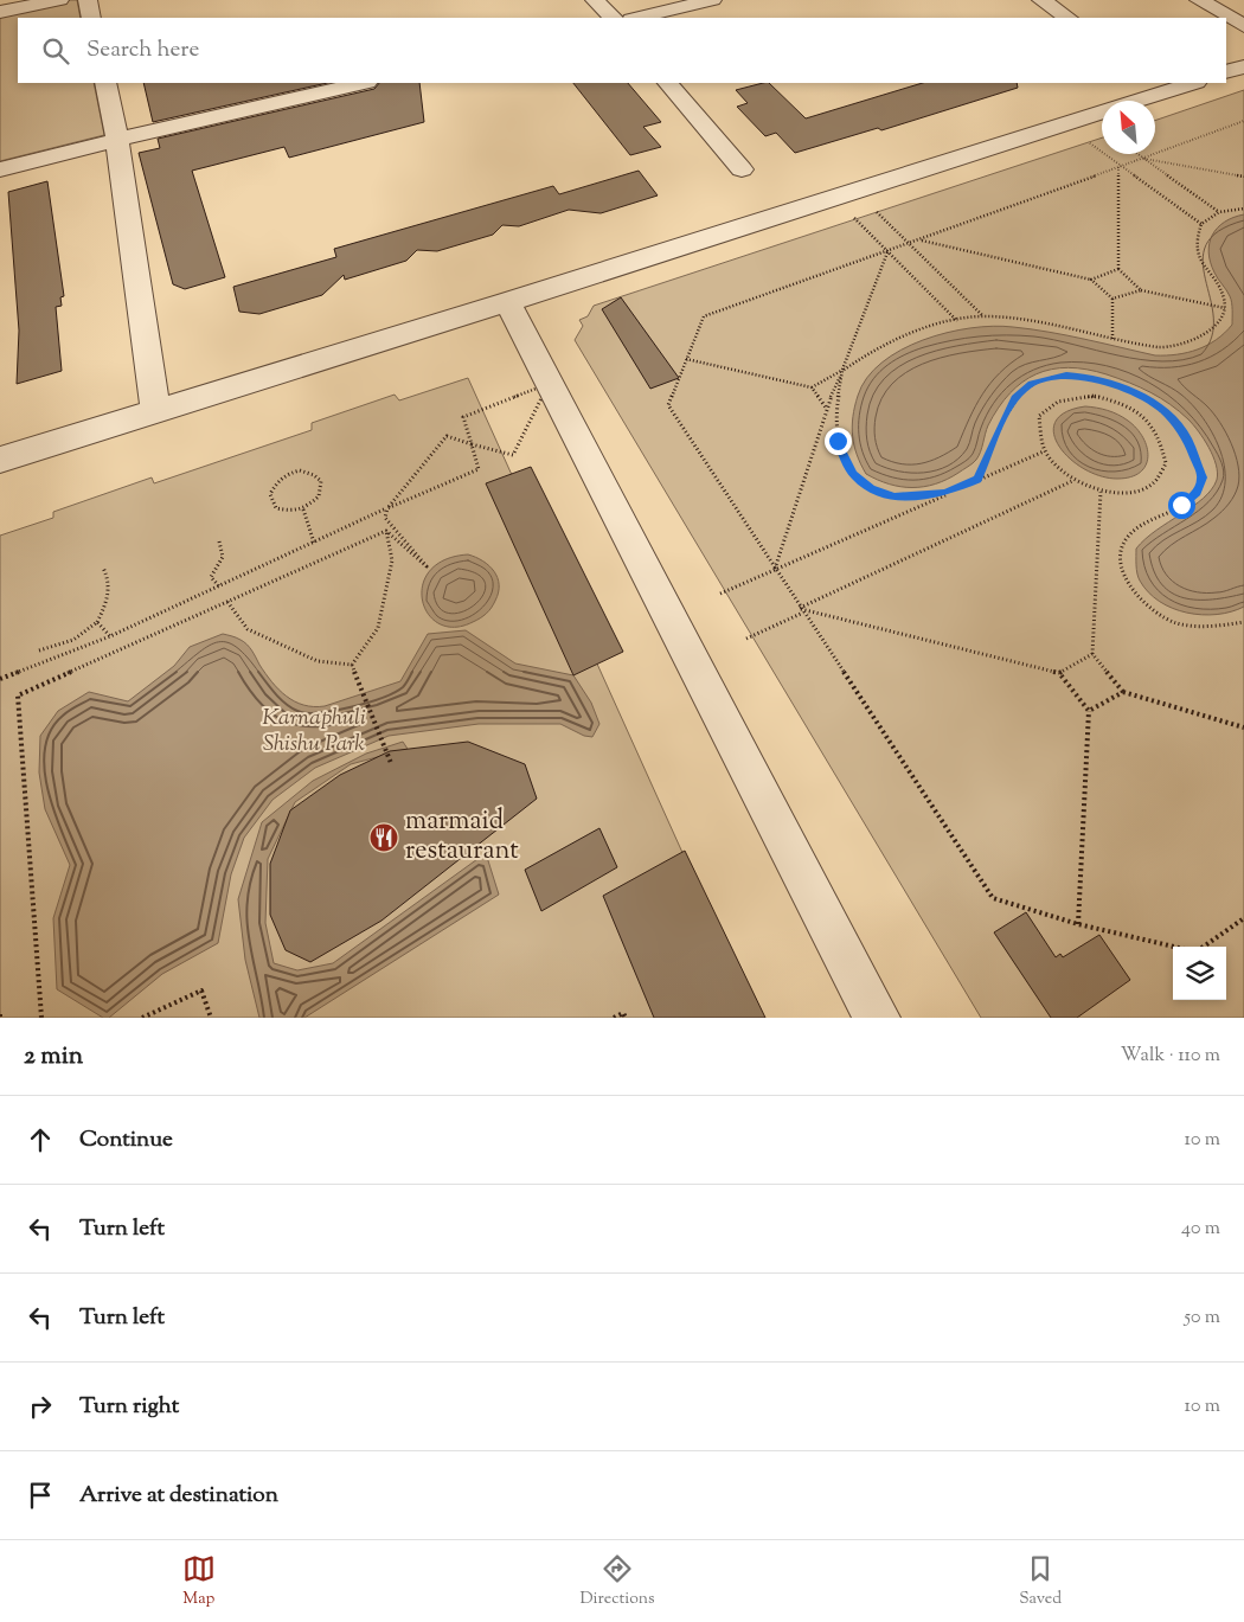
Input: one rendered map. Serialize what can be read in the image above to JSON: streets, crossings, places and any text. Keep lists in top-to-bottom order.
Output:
{
  "parks": ["Karnaphuli Shishu Park"],
  "places": {
    "restaurant": ["marmaid restaurant"]
  },
  "north": "top left",
  "page": {
    "search": "Search here",
    "heading": ["2 min", "Walk · 110 m"],
    "list": [
      ["Continue", "10 m"],
      ["Turn left", "40 m"],
      ["Turn left", "50 m"],
      ["Turn right", "10 m"],
      "Arrive at destination"
    ],
    "nav": ["Map", "Directions", "Saved"]
  }
}
